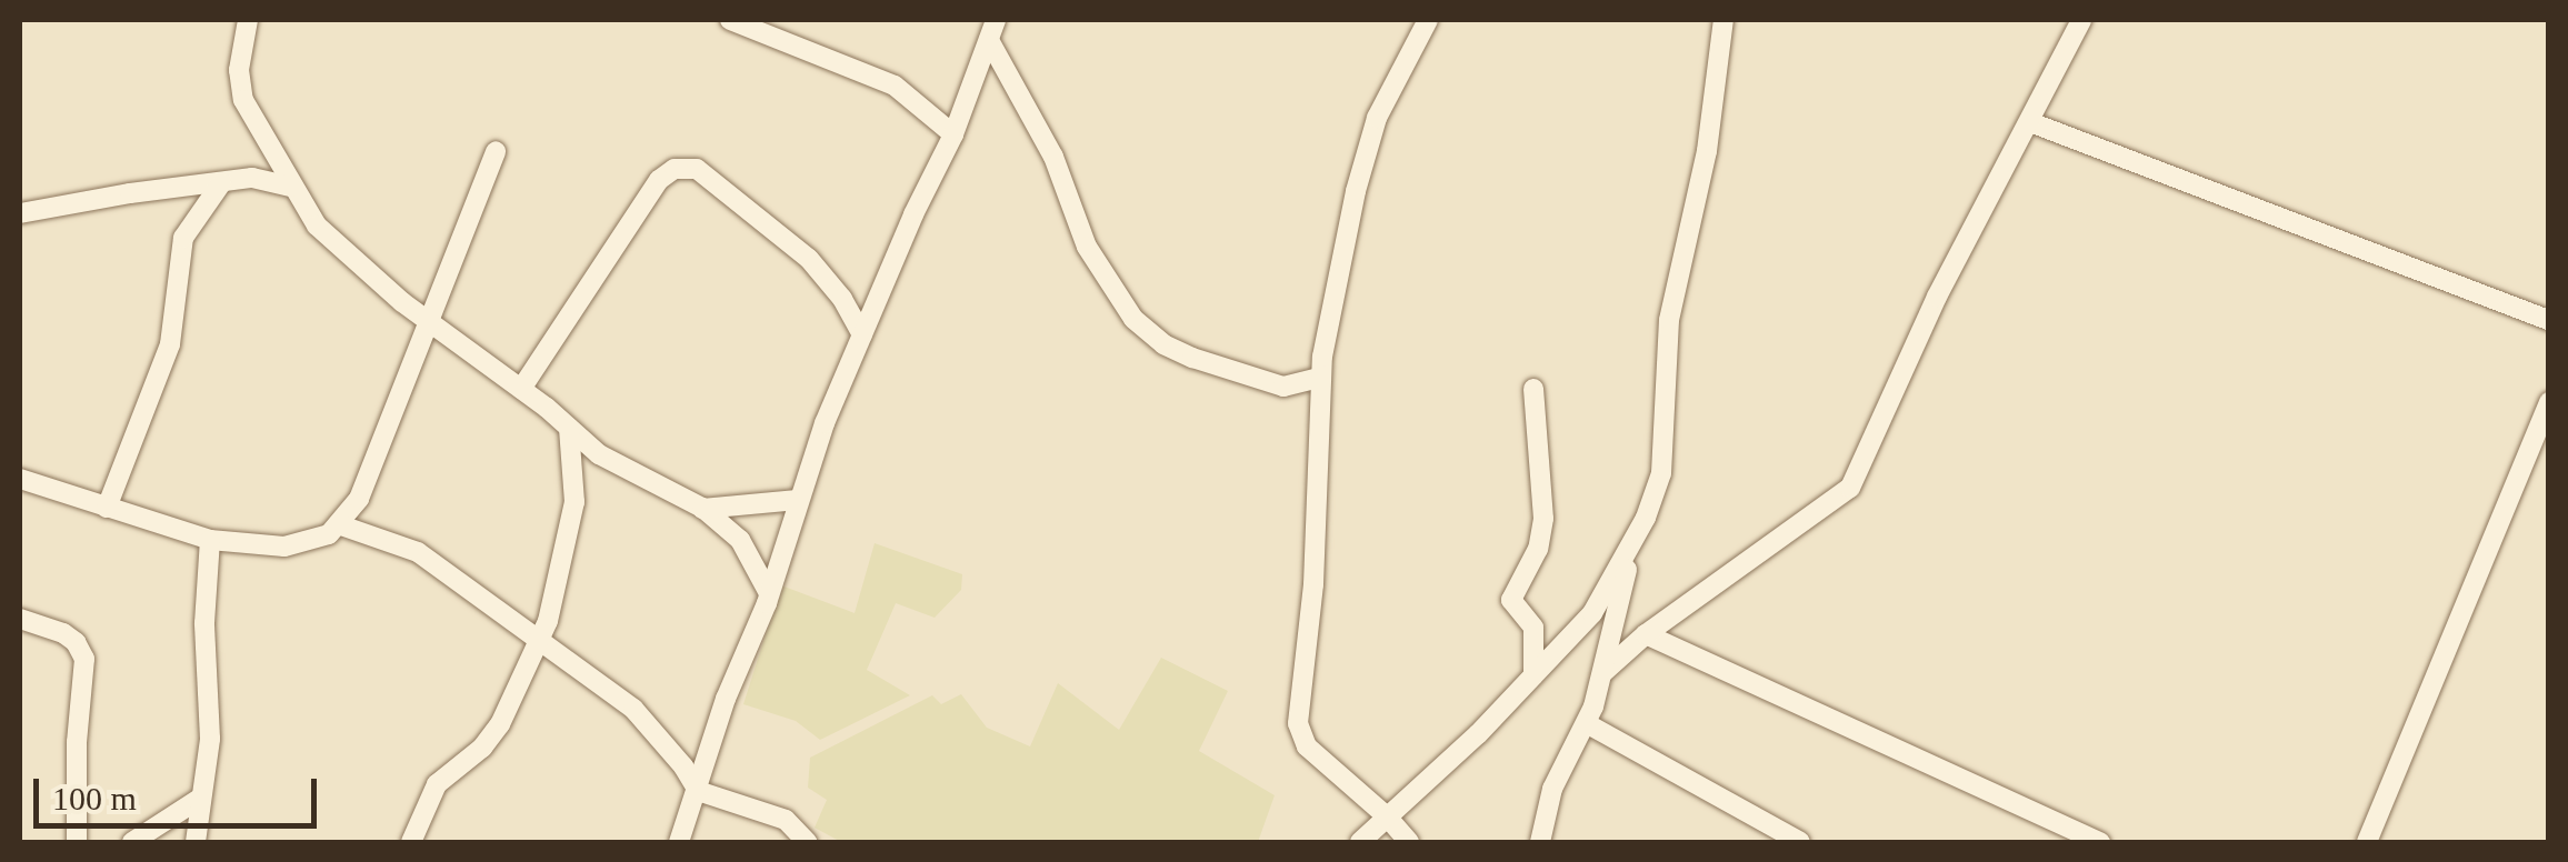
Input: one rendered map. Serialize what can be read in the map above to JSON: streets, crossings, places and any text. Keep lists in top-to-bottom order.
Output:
{
  "scale_bar": "100 m"
}
